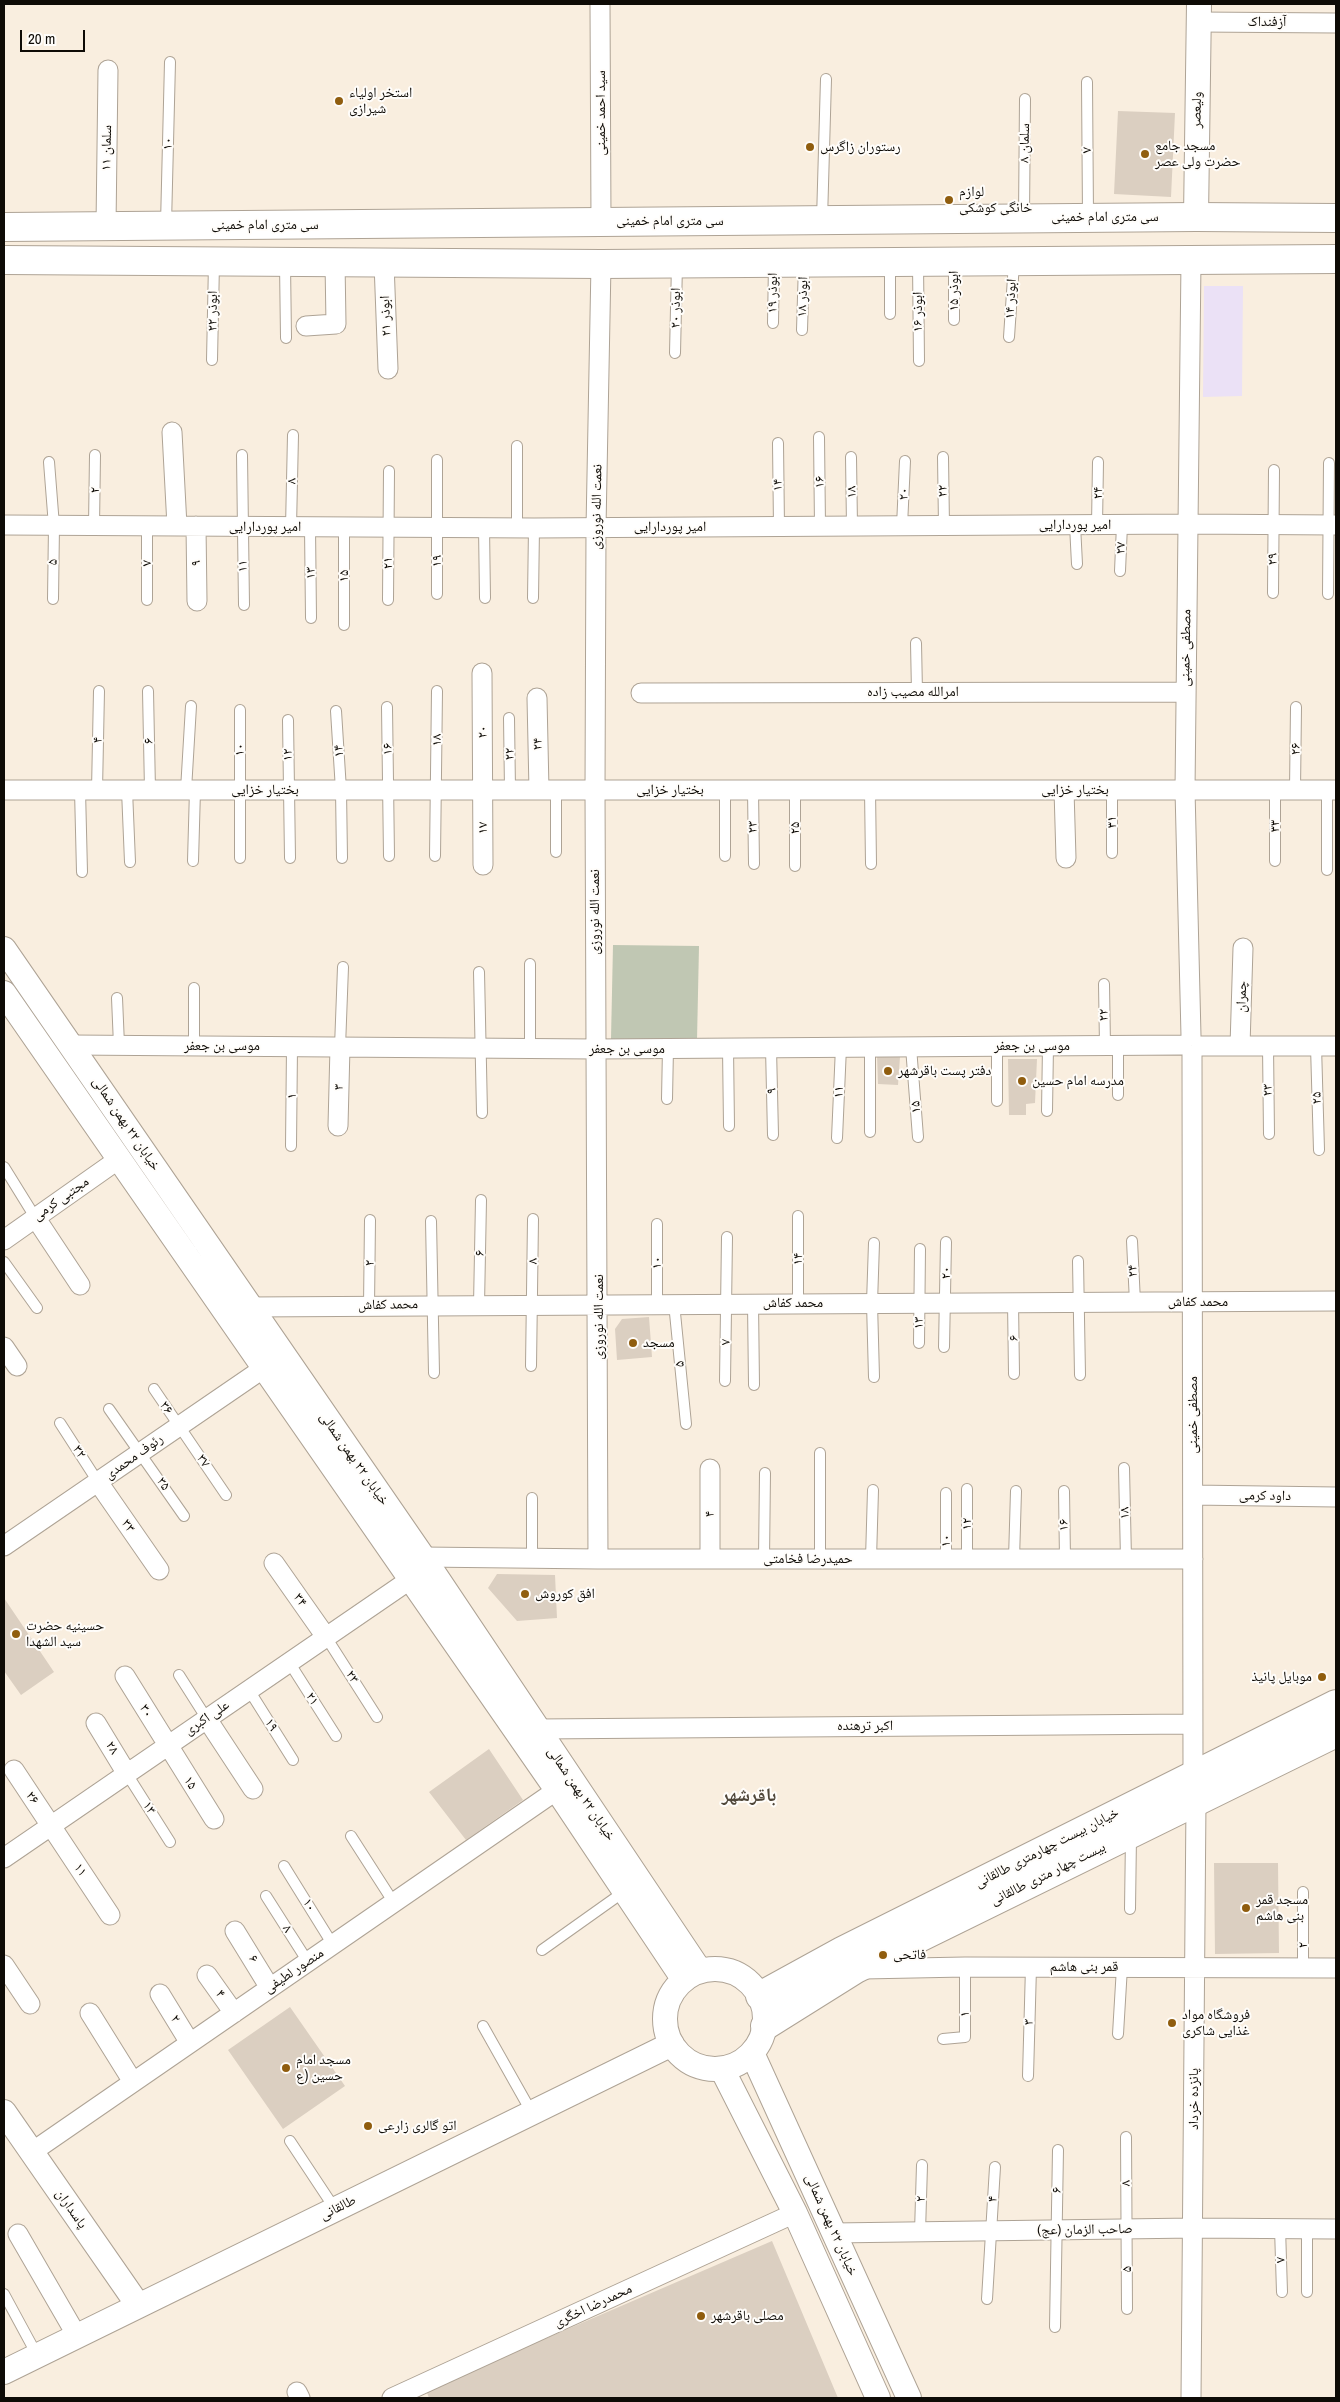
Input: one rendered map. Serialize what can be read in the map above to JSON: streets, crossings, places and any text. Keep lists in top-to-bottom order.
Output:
{
  "streets": {
    "main road": ["سی متری امام خمینی", "خیابان بیست چهارمتری طالقانی", "بیست چهار متری طالقانی"],
    "street": [
      "آزفنداک",
      "وليعصر",
      "سید احمد خمینی",
      "سلمان ۱۱",
      "ابوذر ۲۱",
      "۲",
      "۲۴",
      "۲۰",
      "نعمت الله نوروزی",
      "امیر پوردارایی",
      "۹",
      "۱۱",
      "۱۵",
      "مصطفی خمینی",
      "امرالله مصیب زاده",
      "۴",
      "۶",
      "۲۶",
      "بختیار خزایی",
      "۳۳",
      "۱۷",
      "چمران",
      "موسی بن جعفر",
      "۳",
      "خیابان ۲۲ بهمن شمالی",
      "مجتبی کرمی",
      "محمد کفاش",
      "رئوف محمدی",
      "داود کرمی",
      "حمیدرضا فخامتی",
      "۳۴",
      "۳۰",
      "علی اکبری",
      "اکبر ترهنده",
      "۲۸",
      "قمر بنی هاشم",
      "منصور لطیفی",
      "پانزده خرداد",
      "طالقانی",
      "پاسداران",
      "صاحب الزمان (عج)",
      "محمدرضا اخگری"
    ],
    "lane": [
      "سلمان ۸",
      "۱۰",
      "۷",
      "ابوذر ۱۵",
      "ابوذر ۱۹",
      "ابوذر ۱۸",
      "ابوذر ۱۴",
      "ابوذر ۲۰",
      "ابوذر ۲۲",
      "ابوذر ۱۶",
      "۸",
      "۱۶",
      "۱۴",
      "۲۲",
      "۱۸",
      "۲۷",
      "۲۹",
      "۱۹",
      "۵",
      "۲۱",
      "۱۳",
      "۱۲",
      "۳۱",
      "۲۳",
      "۲۵",
      "۱",
      "۳۶",
      "۳۲",
      "۳۷",
      "۳۵"
    ]
  },
  "crossings": [
    ["آزفنداک", "وليعصر"],
    ["وليعصر", "سی متری امام خمینی"],
    ["سید احمد خمینی", "سی متری امام خمینی"],
    ["سلمان ۸", "سی متری امام خمینی"],
    ["۱۰", "سی متری امام خمینی"],
    ["۱۰", "۵"],
    ["۱۰", "بختیار خزایی"],
    ["۱۰", "محمد کفاش"],
    ["۱۰", "حمیدرضا فخامتی"],
    ["۱۰", "منصور لطیفی"],
    ["سلمان ۱۱", "سی متری امام خمینی"],
    ["۷", "سی متری امام خمینی"],
    ["۷", "امیر پوردارایی"],
    ["۷", "محمد کفاش"],
    ["۷", "صاحب الزمان (عج)"],
    ["۸", "امیر پوردارایی"],
    ["۸", "۵"],
    ["۸", "۱۳"],
    ["۸", "محمد کفاش"],
    ["۸", "منصور لطیفی"],
    ["۸", "صاحب الزمان (عج)"],
    ["۱۶", "امیر پوردارایی"],
    ["۱۶", "بختیار خزایی"],
    ["۱۶", "حمیدرضا فخامتی"],
    ["۱۴", "امیر پوردارایی"],
    ["۱۴", "بختیار خزایی"],
    ["۱۴", "محمد کفاش"],
    ["۲", "امیر پوردارایی"],
    ["۲", "محمد کفاش"],
    ["۲", "قمر بنی هاشم"],
    ["۲", "منصور لطیفی"],
    ["۲", "صاحب الزمان (عج)"],
    ["۲۲", "امیر پوردارایی"],
    ["۲۲", "بختیار خزایی"],
    ["۲۲", "موسی بن جعفر"],
    ["۱۸", "امیر پوردارایی"],
    ["۱۸", "بختیار خزایی"],
    ["۱۸", "حمیدرضا فخامتی"],
    ["۲۴", "امیر پوردارایی"],
    ["۲۴", "بختیار خزایی"],
    ["۲۴", "محمد کفاش"],
    ["۲۰", "امیر پوردارایی"],
    ["۲۰", "بختیار خزایی"],
    ["۲۰", "۱۷"],
    ["۲۰", "محمد کفاش"],
    ["نعمت الله نوروزی", "امیر پوردارایی"],
    ["نعمت الله نوروزی", "بختیار خزایی"],
    ["نعمت الله نوروزی", "موسی بن جعفر"],
    ["نعمت الله نوروزی", "محمد کفاش"],
    ["نعمت الله نوروزی", "حمیدرضا فخامتی"],
    ["امیر پوردارایی", "۲۷"],
    ["امیر پوردارایی", "۲۹"],
    ["امیر پوردارایی", "۱۹"],
    ["امیر پوردارایی", "۵"],
    ["امیر پوردارایی", "۹"],
    ["امیر پوردارایی", "۲۱"],
    ["امیر پوردارایی", "۱۱"],
    ["امیر پوردارایی", "۱۳"],
    ["امیر پوردارایی", "۱۵"],
    ["امیر پوردارایی", "مصطفی خمینی"],
    ["۱۹", "علی اکبری"],
    ["۵", "محمد کفاش"],
    ["۵", "صاحب الزمان (عج)"],
    ["۹", "موسی بن جعفر"],
    ["۲۱", "علی اکبری"],
    ["۱۱", "۲۶"],
    ["۱۱", "موسی بن جعفر"],
    ["۱۱", "علی اکبری"],
    ["۱۳", "محمد کفاش"],
    ["۱۳", "علی اکبری"],
    ["۱۳", "۲۸"],
    ["۱۵", "موسی بن جعفر"],
    ["۱۵", "۳۰"],
    ["۱۵", "علی اکبری"],
    ["مصطفی خمینی", "امرالله مصیب زاده"],
    ["مصطفی خمینی", "بختیار خزایی"],
    ["مصطفی خمینی", "موسی بن جعفر"],
    ["مصطفی خمینی", "محمد کفاش"],
    ["مصطفی خمینی", "داود کرمی"],
    ["مصطفی خمینی", "حمیدرضا فخامتی"],
    ["مصطفی خمینی", "اکبر ترهنده"],
    ["مصطفی خمینی", "خیابان بیست چهارمتری طالقانی"],
    ["مصطفی خمینی", "بیست چهار متری طالقانی"],
    ["مصطفی خمینی", "پانزده خرداد"],
    ["۴", "بختیار خزایی"],
    ["۴", "حمیدرضا فخامتی"],
    ["۴", "منصور لطیفی"],
    ["۴", "صاحب الزمان (عج)"],
    ["۶", "بختیار خزایی"],
    ["۶", "محمد کفاش"],
    ["۶", "منصور لطیفی"],
    ["۶", "صاحب الزمان (عج)"],
    ["۲۶", "بختیار خزایی"],
    ["۲۶", "علی اکبری"],
    ["۱۲", "بختیار خزایی"],
    ["۱۲", "حمیدرضا فخامتی"],
    ["بختیار خزایی", "۳۱"],
    ["بختیار خزایی", "۳۳"],
    ["بختیار خزایی", "۲۳"],
    ["بختیار خزایی", "۱۷"],
    ["بختیار خزایی", "۲۵"],
    ["۳۳", "۳۲"],
    ["۳۳", "رئوف محمدی"],
    ["۲۳", "موسی بن جعفر"],
    ["۲۳", "۳۴"],
    ["۲۳", "علی اکبری"],
    ["۲۵", "موسی بن جعفر"],
    ["چمران", "موسی بن جعفر"],
    ["موسی بن جعفر", "۳"],
    ["موسی بن جعفر", "۱"],
    ["موسی بن جعفر", "خیابان ۲۲ بهمن شمالی"],
    ["۳", "قمر بنی هاشم"],
    ["۱", "قمر بنی هاشم"],
    ["خیابان ۲۲ بهمن شمالی", "مجتبی کرمی"],
    ["خیابان ۲۲ بهمن شمالی", "محمد کفاش"],
    ["خیابان ۲۲ بهمن شمالی", "رئوف محمدی"],
    ["خیابان ۲۲ بهمن شمالی", "حمیدرضا فخامتی"],
    ["خیابان ۲۲ بهمن شمالی", "علی اکبری"],
    ["خیابان ۲۲ بهمن شمالی", "اکبر ترهنده"],
    ["خیابان ۲۲ بهمن شمالی", "خیابان بیست چهارمتری طالقانی"],
    ["خیابان ۲۲ بهمن شمالی", "بیست چهار متری طالقانی"],
    ["خیابان ۲۲ بهمن شمالی", "منصور لطیفی"],
    ["خیابان ۲۲ بهمن شمالی", "طالقانی"],
    ["خیابان ۲۲ بهمن شمالی", "صاحب الزمان (عج)"],
    ["خیابان ۲۲ بهمن شمالی", "محمدرضا اخگری"],
    ["۳۶", "رئوف محمدی"],
    ["۳۶", "۳۷"],
    ["۳۲", "رئوف محمدی"],
    ["رئوف محمدی", "۳۷"],
    ["رئوف محمدی", "۳۵"],
    ["۳۴", "علی اکبری"],
    ["۳۰", "علی اکبری"],
    ["علی اکبری", "۲۸"],
    ["خیابان بیست چهارمتری طالقانی", "بیست چهار متری طالقانی"],
    ["خیابان بیست چهارمتری طالقانی", "قمر بنی هاشم"],
    ["خیابان بیست چهارمتری طالقانی", "پانزده خرداد"],
    ["خیابان بیست چهارمتری طالقانی", "طالقانی"],
    ["بیست چهار متری طالقانی", "قمر بنی هاشم"],
    ["بیست چهار متری طالقانی", "پانزده خرداد"],
    ["بیست چهار متری طالقانی", "طالقانی"],
    ["قمر بنی هاشم", "پانزده خرداد"],
    ["منصور لطیفی", "پاسداران"],
    ["پانزده خرداد", "صاحب الزمان (عج)"],
    ["طالقانی", "پاسداران"]
  ],
  "districts": ["باقرشهر"],
  "places": [
    "استخر اولیاء شیرازی",
    "رستوران زاگرس",
    "مسجد جامع حضرت ولی عصر",
    "لوازم خانگی کوشکی",
    "دفتر پست باقرشهر",
    "مدرسه امام حسین",
    "مسجد",
    "افق کوروش",
    "حسینیه حضرت سید الشهدا",
    "موبایل پانیذ",
    "مسجد قمر بنی هاشم",
    "فاتحی",
    "فروشگاه مواد غذایی شاکری",
    "مسجد امام حسین (ع",
    "اتو گالری زارعی",
    "مصلی باقرشهر"
  ],
  "scale_bar": "20 m"
}
